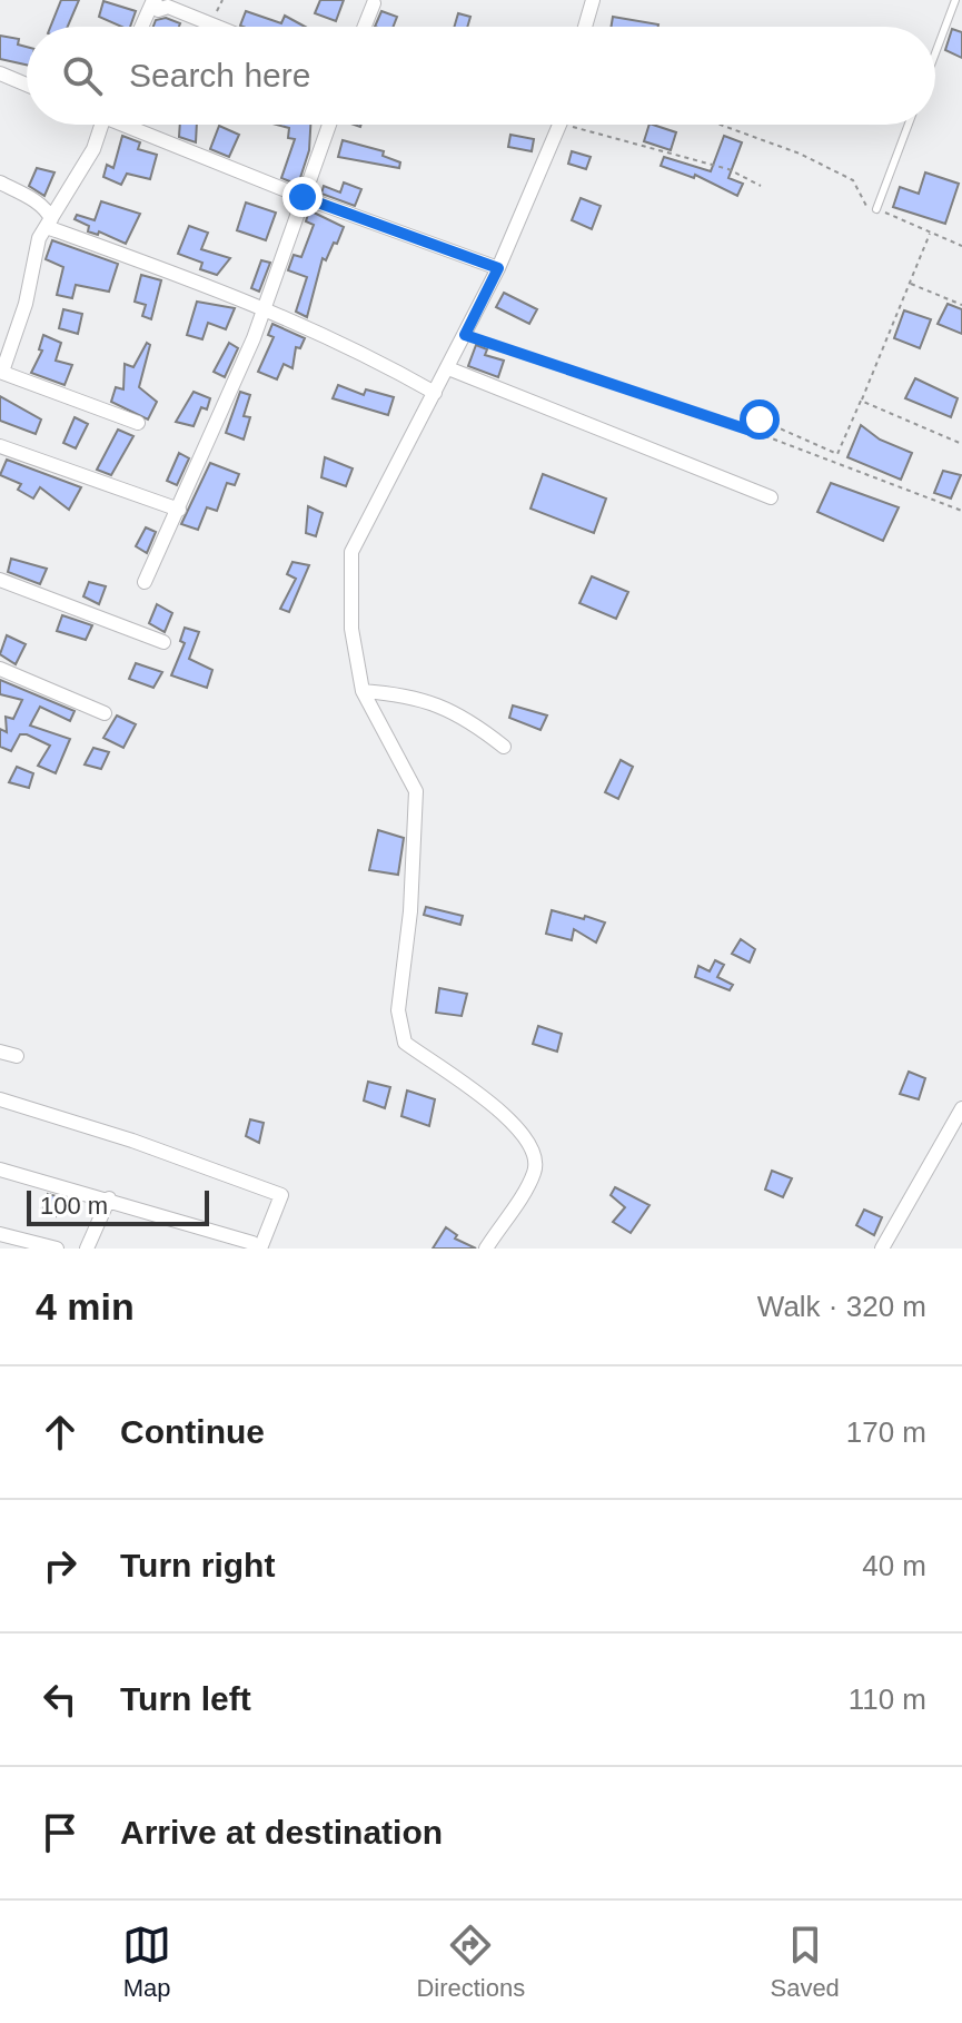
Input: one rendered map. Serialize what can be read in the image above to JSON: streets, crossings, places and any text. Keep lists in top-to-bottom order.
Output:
{
  "scale_bar": "100 m",
  "page": {
    "search": "Search here",
    "scale": "100 m",
    "heading": ["4 min", "Walk · 320 m"],
    "list": [
      ["Continue", "170 m"],
      ["Turn right", "40 m"],
      ["Turn left", "110 m"],
      "Arrive at destination"
    ],
    "nav": ["Map", "Directions", "Saved"]
  }
}
